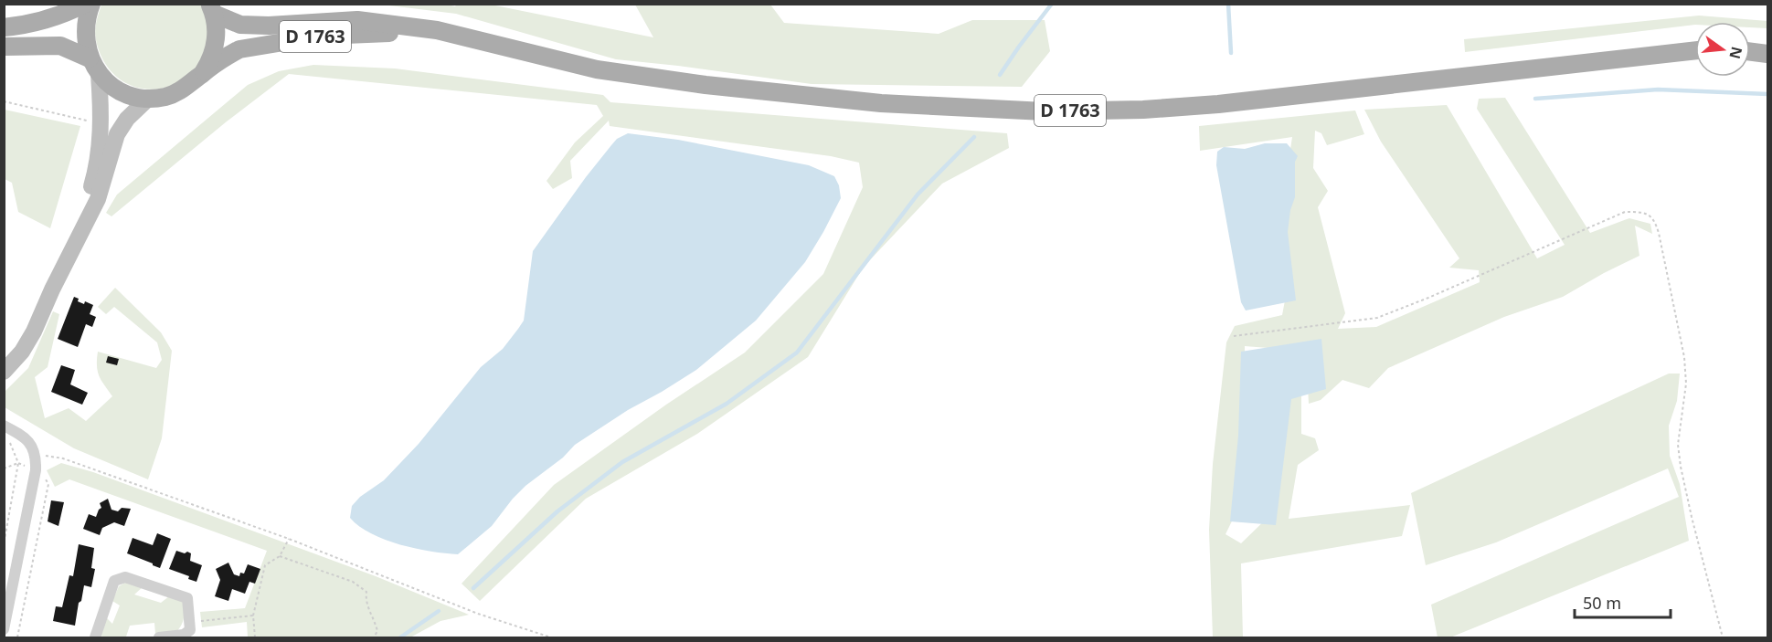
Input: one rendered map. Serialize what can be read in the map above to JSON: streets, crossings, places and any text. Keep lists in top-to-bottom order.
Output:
{
  "streets": {
    "main road": ["D 1763"]
  },
  "scale_bar": "50 m",
  "north": "right"
}
